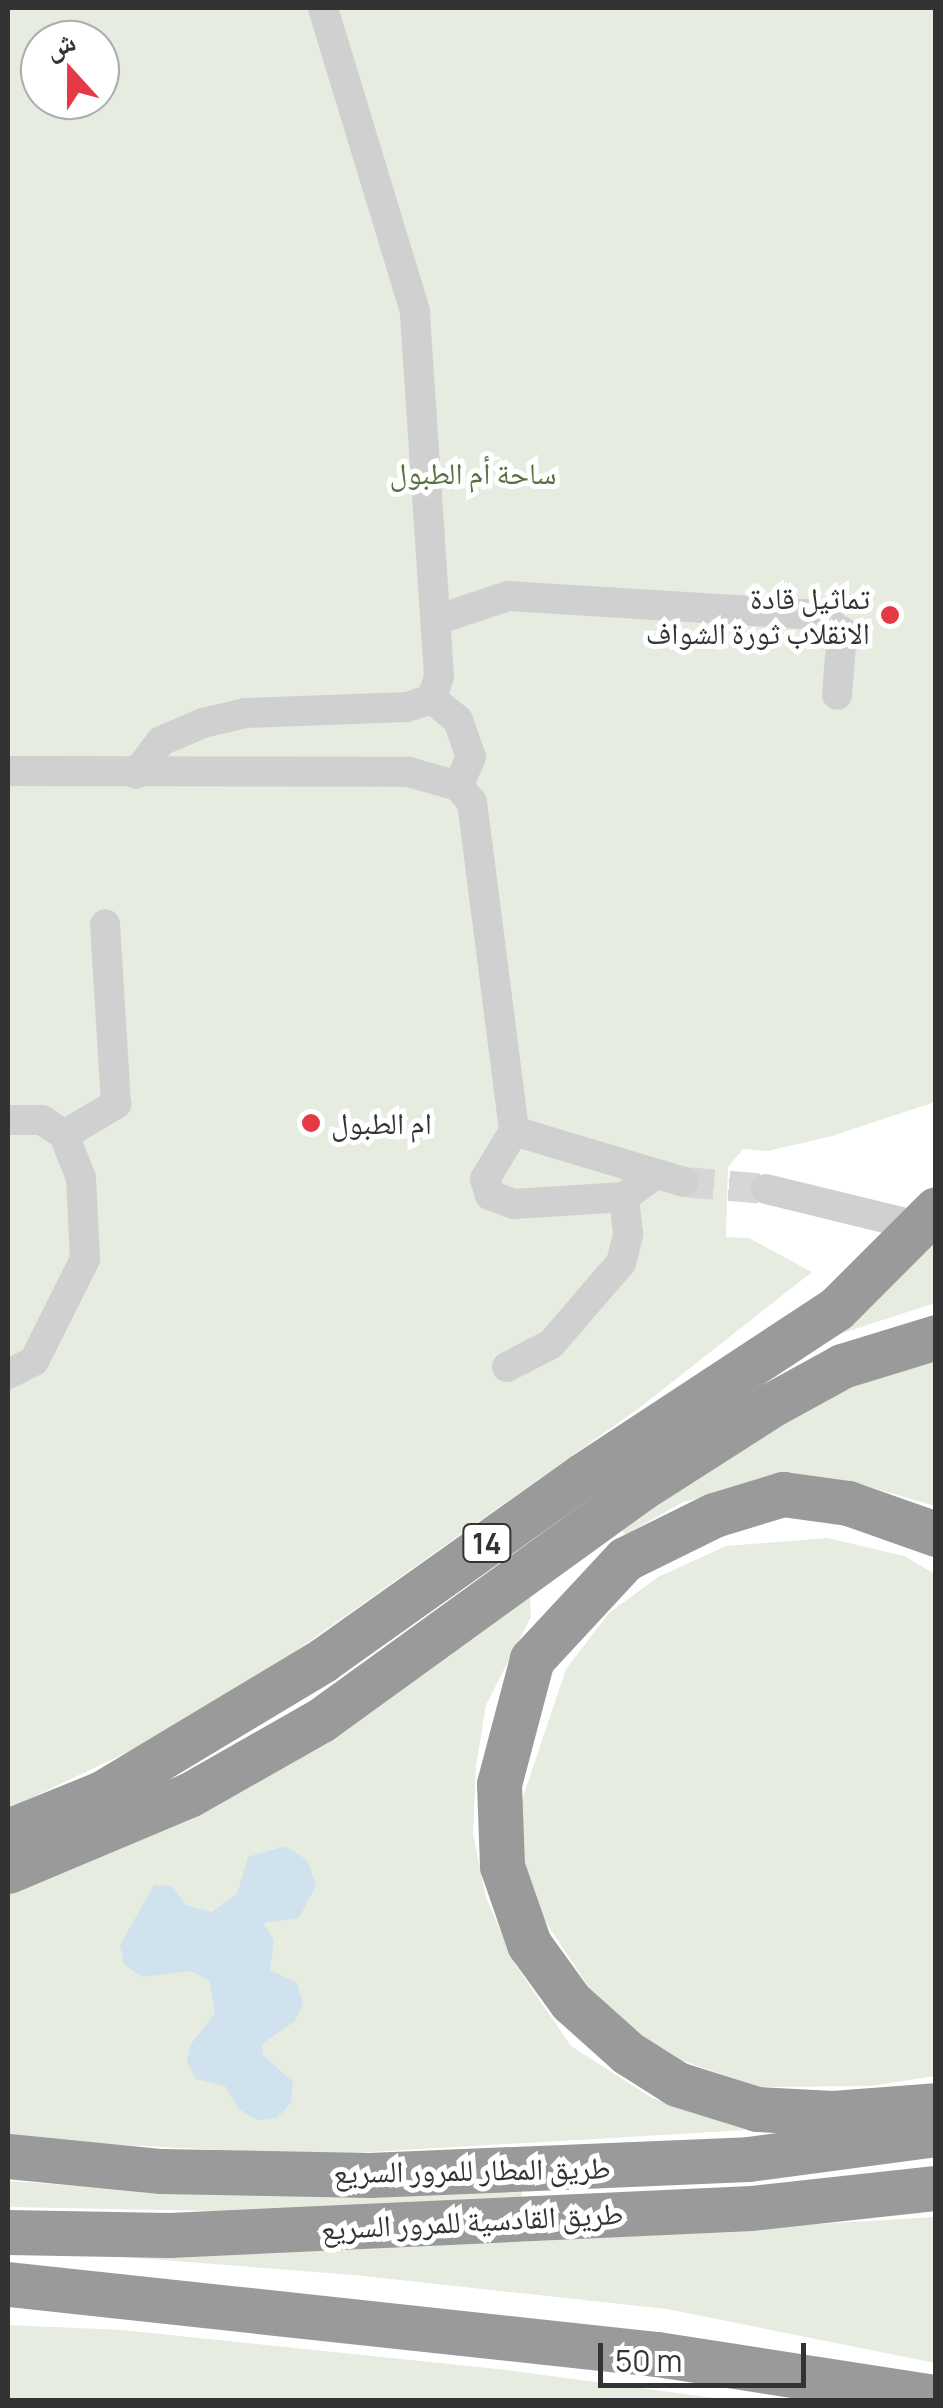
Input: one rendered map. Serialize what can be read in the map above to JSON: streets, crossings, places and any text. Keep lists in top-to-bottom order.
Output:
{
  "streets": {
    "highway": ["14", "طريق المطار للمرور السريع", "طريق القادسية للمرور السريع"]
  },
  "parks": ["ساحة أم الطبول"],
  "places": ["تماثيل قادة الانقلاب ثورة الشواف", "ام الطبول"],
  "scale_bar": "50 m",
  "north": "top"
}
